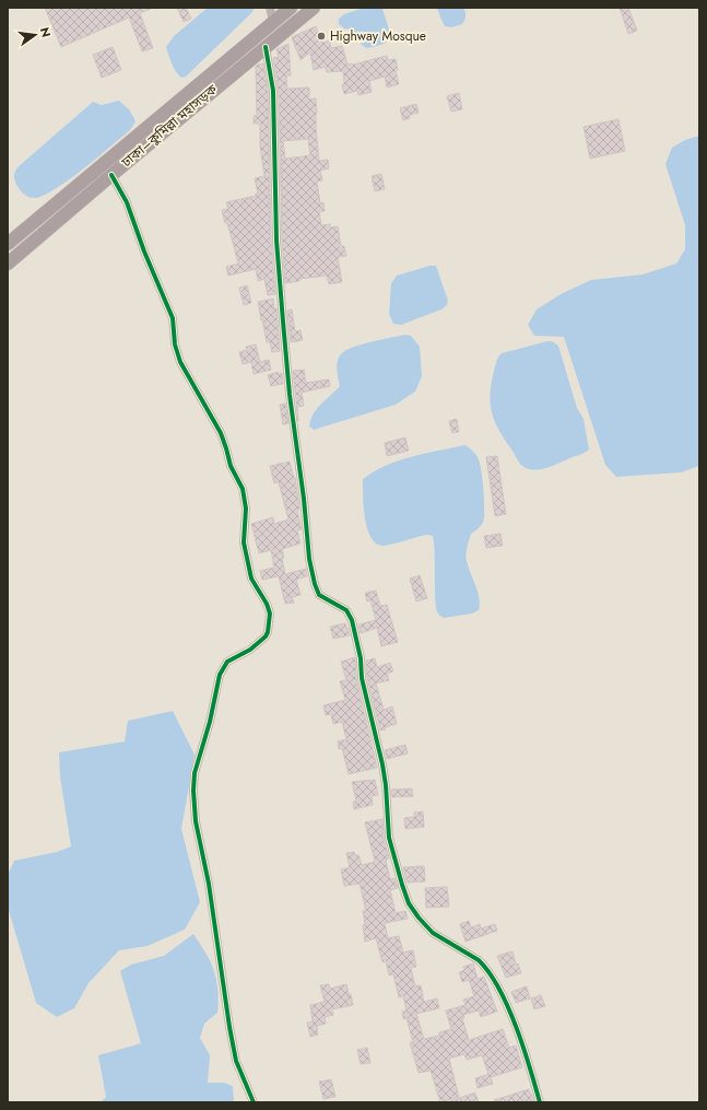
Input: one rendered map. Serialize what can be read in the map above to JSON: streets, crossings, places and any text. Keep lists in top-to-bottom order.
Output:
{
  "streets": {
    "highway": ["ঢাকা–কুমিল্লা মহাসড়ক"]
  },
  "places": ["Highway Mosque"],
  "north": "right"
}
